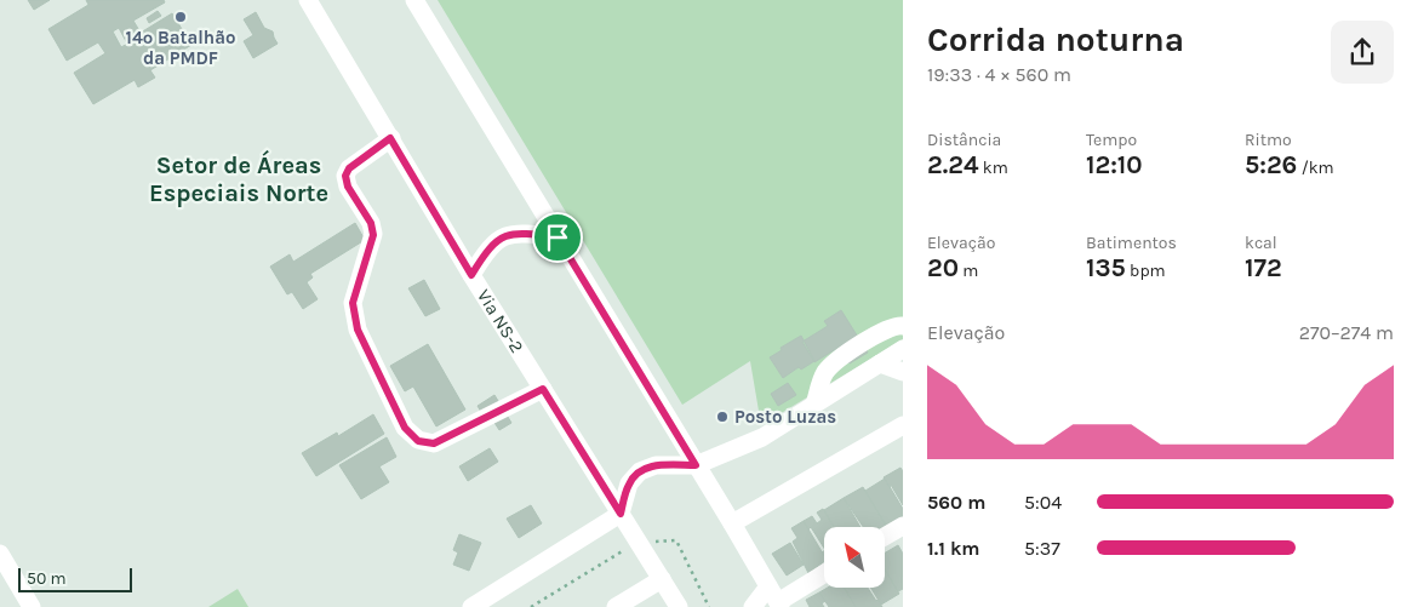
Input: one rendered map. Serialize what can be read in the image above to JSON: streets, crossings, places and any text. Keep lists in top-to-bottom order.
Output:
{
  "streets": {
    "street": ["Via NS-2"]
  },
  "districts": ["Setor de Áreas Especiais Norte"],
  "places": ["14º Batalhão da PMDF", "Posto Luzas"],
  "scale_bar": "50 m",
  "north": "top left",
  "page": {
    "heading": ["Corrida noturna", "19:33 · 4 × 560 m"],
    "stats": [
      ["Distância", "2.24 km"],
      ["Tempo", "12:10"],
      ["Ritmo", "5:26 /km"],
      ["Elevação", "20 m"],
      ["Batimentos", "135 bpm"],
      ["kcal", "172"]
    ],
    "chart": ["Elevação", "270–274 m"],
    "list": [
      {
        "name": "560 m",
        "note": "5:04"
      },
      {
        "name": "1.1 km",
        "note": "5:37"
      }
    ],
    "scale": "50 m"
  }
}
